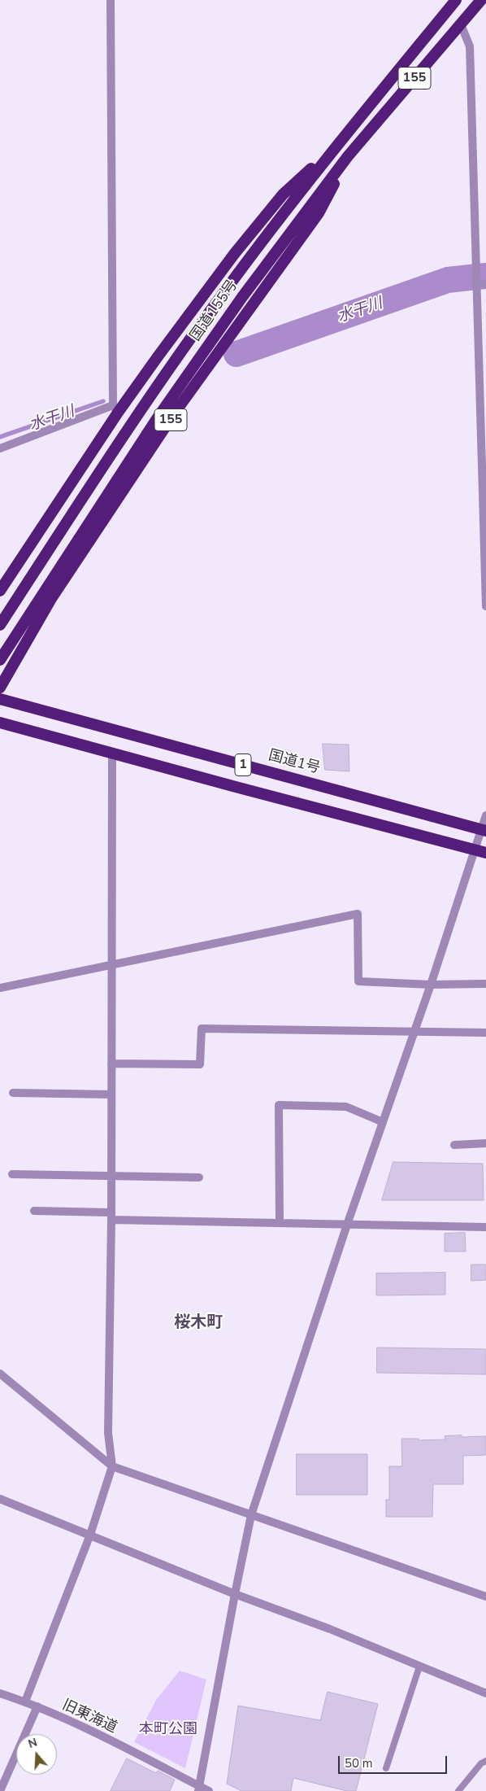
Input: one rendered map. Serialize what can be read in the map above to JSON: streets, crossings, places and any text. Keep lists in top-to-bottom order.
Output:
{
  "streets": {
    "highway": [
      "155",
      "国道155号",
      "国道1号",
      "1"
    ],
    "street": ["旧東海道"]
  },
  "crossings": [
    ["155", "国道155号"]
  ],
  "districts": ["桜木町"],
  "water": ["水干川"],
  "parks": ["本町公園"],
  "scale_bar": "50 m",
  "north": "top"
}
